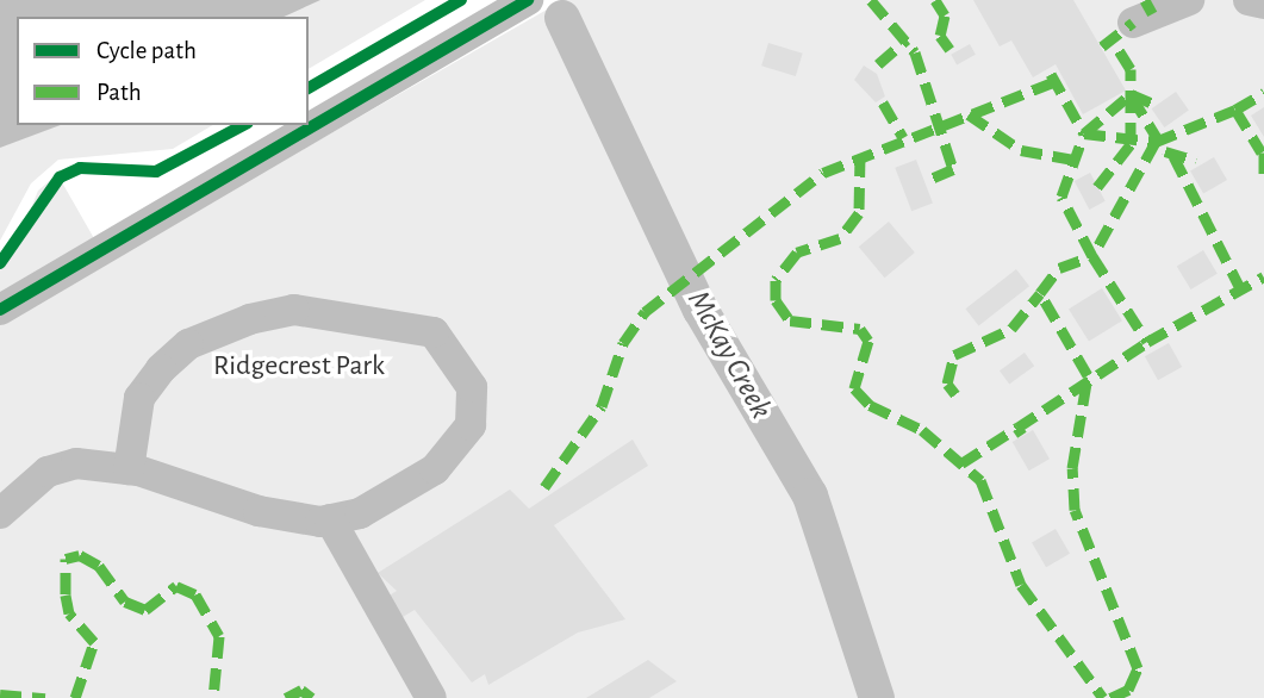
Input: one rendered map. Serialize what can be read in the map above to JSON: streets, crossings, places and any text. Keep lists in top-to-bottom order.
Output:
{
  "water": ["McKay Creek"],
  "parks": ["Ridgecrest Park"],
  "legend": ["Cycle path", "Path"]
}
